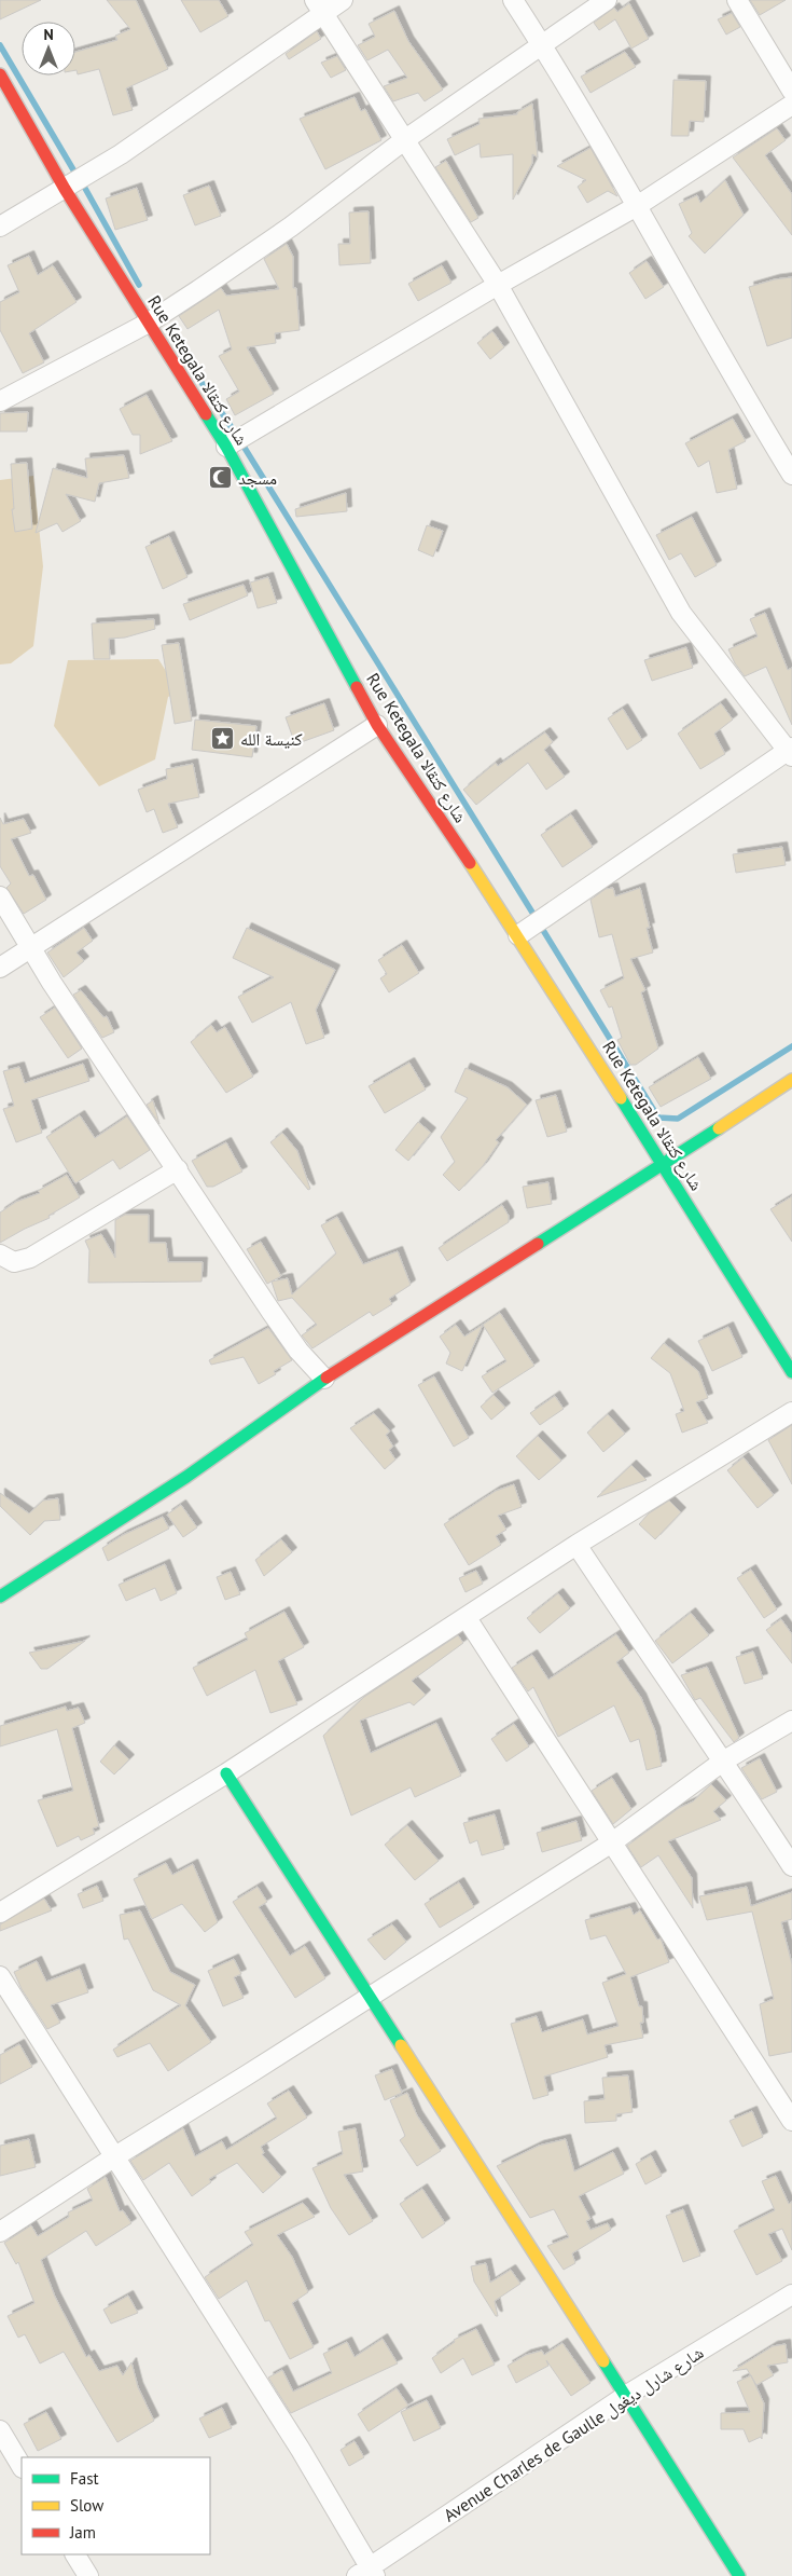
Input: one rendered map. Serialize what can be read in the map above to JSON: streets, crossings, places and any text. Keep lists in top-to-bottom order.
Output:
{
  "streets": {
    "street": ["Rue Ketegala شارع كتقالا", "Avenue Charles de Gaulle شارع شارل ديغول"]
  },
  "places": {
    "mosque": ["مسجد"],
    "place": ["كنيسة الله"]
  },
  "legend": ["Fast", "Slow", "Jam"],
  "north": "top"
}
